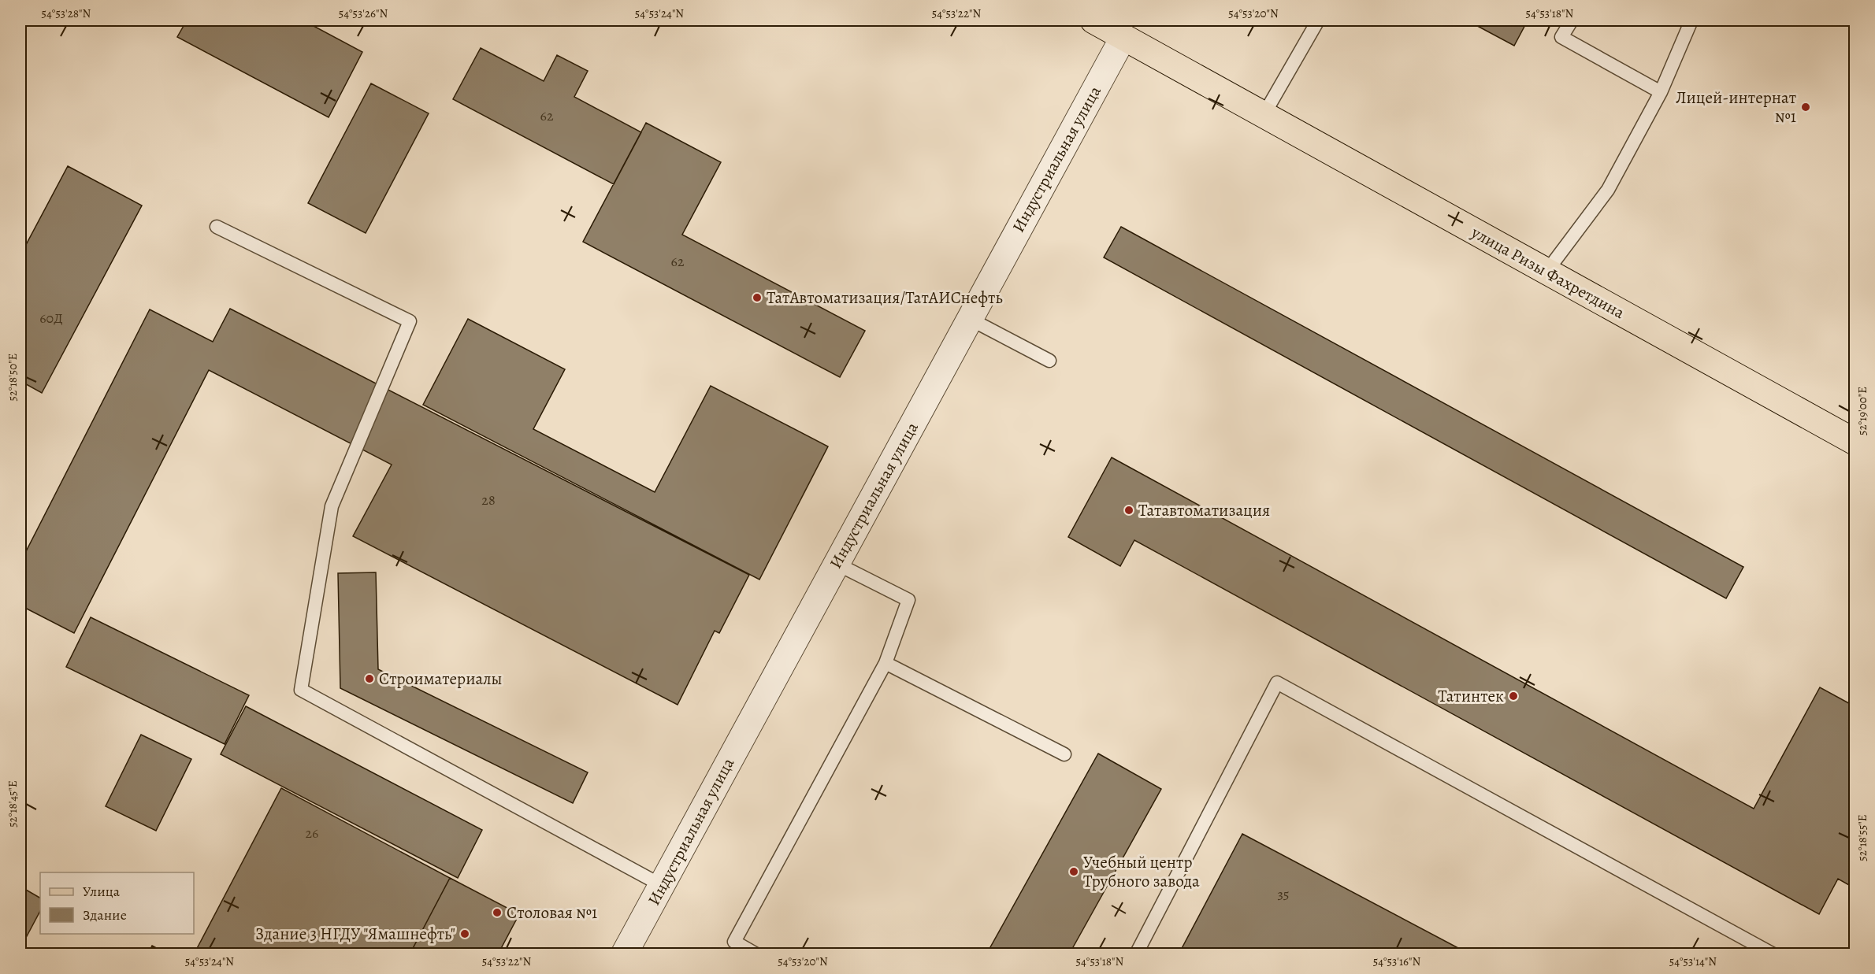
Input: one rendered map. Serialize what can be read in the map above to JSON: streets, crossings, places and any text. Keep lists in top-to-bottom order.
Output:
{
  "streets": {
    "main road": ["улица Ризы Фахретдина"],
    "street": ["Индустриальная улица"]
  },
  "crossings": [
    ["Индустриальная улица", "улица Ризы Фахретдина"]
  ],
  "places": [
    "Лицей-интернат №1",
    "ТатАвтоматизация/ТатАИСнефть",
    "Татавтоматизация",
    "Строиматериалы",
    "Татинтек",
    "Учебный центр Трубного завода",
    "Столовая №1",
    "Здание 3 НГДУ \"Ямашнефть\""
  ],
  "house_numbers": [
    "62",
    "62",
    "60Д",
    "28",
    "26",
    "35"
  ],
  "legend": ["Улица", "Здание"],
  "coordinates": [
    "54°53'28\"N",
    "54°53'26\"N",
    "54°53'24\"N",
    "54°53'22\"N",
    "54°53'20\"N",
    "54°53'18\"N",
    "52°18'50\"E",
    "52°19'00\"E",
    "52°18'45\"E",
    "52°18'55\"E",
    "54°53'16\"N",
    "54°53'14\"N"
  ]
}
